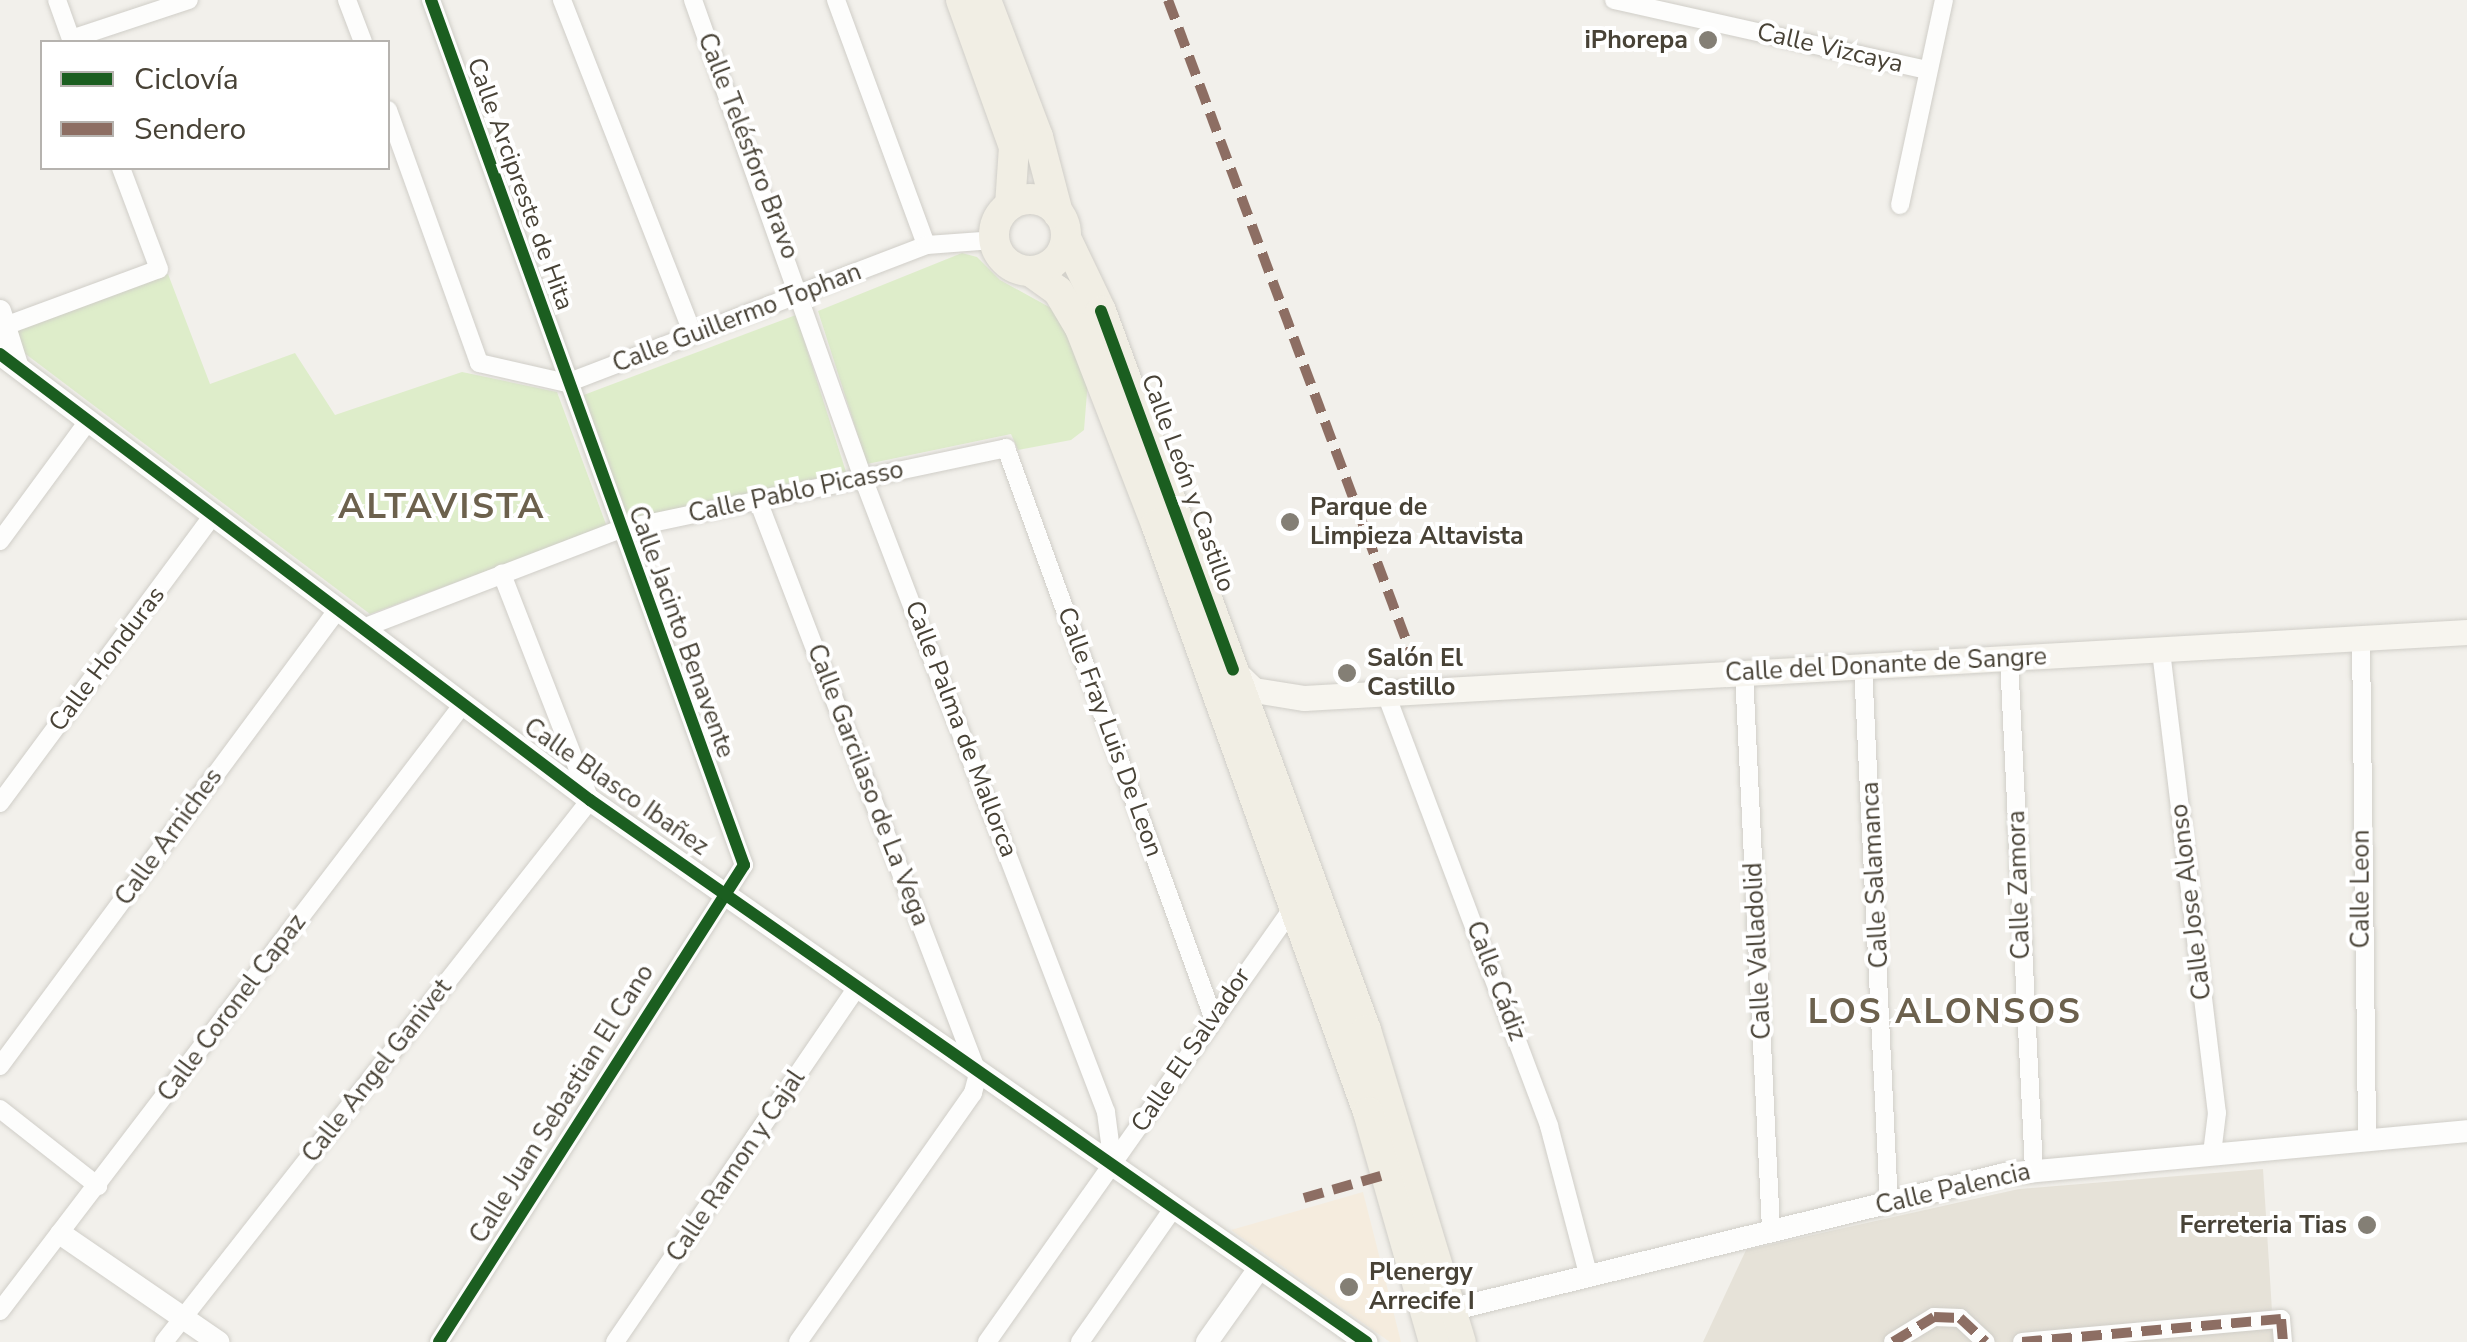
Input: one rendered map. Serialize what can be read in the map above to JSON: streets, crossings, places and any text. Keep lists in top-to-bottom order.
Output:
{
  "streets": {
    "main road": ["Calle León y Castillo", "Calle del Donante de Sangre"],
    "street": [
      "Calle Vizcaya",
      "Calle Telésforo Bravo",
      "Calle Arcipreste de Hita",
      "Calle Guillermo Tophan",
      "Calle Pablo Picasso",
      "Calle Jacinto Benavente",
      "Calle Honduras",
      "Calle Palma de Mallorca",
      "Calle Fray Luis De Leon",
      "Calle Garcilaso de La Vega",
      "Calle Blasco Ibañez",
      "Calle Arniches",
      "Calle Salamanca",
      "Calle Zamora",
      "Calle Leon",
      "Calle Jose Alonso",
      "Calle Valladolid",
      "Calle Cádiz",
      "Calle Coronel Capaz",
      "Calle El Salvador",
      "Calle Angel Ganivet",
      "Calle Juan Sebastian El Cano",
      "Calle Ramon y Cajal",
      "Calle Palencia"
    ]
  },
  "crossings": [
    ["Calle Telésforo Bravo", "Calle Guillermo Tophan"],
    ["Calle Telésforo Bravo", "Calle Palma de Mallorca"],
    ["Calle Arcipreste de Hita", "Calle Guillermo Tophan"],
    ["Calle Arcipreste de Hita", "Calle Jacinto Benavente"],
    ["Calle Guillermo Tophan", "Calle León y Castillo"],
    ["Calle Guillermo Tophan", "Calle Jacinto Benavente"],
    ["Calle Guillermo Tophan", "Calle Palma de Mallorca"],
    ["Calle León y Castillo", "Calle del Donante de Sangre"],
    ["Calle León y Castillo", "Calle El Salvador"],
    ["Calle León y Castillo", "Calle Palencia"],
    ["Calle Pablo Picasso", "Calle Jacinto Benavente"],
    ["Calle Pablo Picasso", "Calle Palma de Mallorca"],
    ["Calle Pablo Picasso", "Calle Fray Luis De Leon"],
    ["Calle Pablo Picasso", "Calle Garcilaso de La Vega"],
    ["Calle Pablo Picasso", "Calle Blasco Ibañez"],
    ["Calle Jacinto Benavente", "Calle Blasco Ibañez"],
    ["Calle Jacinto Benavente", "Calle Juan Sebastian El Cano"],
    ["Calle Honduras", "Calle Blasco Ibañez"],
    ["Calle del Donante de Sangre", "Calle Salamanca"],
    ["Calle del Donante de Sangre", "Calle Zamora"],
    ["Calle del Donante de Sangre", "Calle Leon"],
    ["Calle del Donante de Sangre", "Calle Jose Alonso"],
    ["Calle del Donante de Sangre", "Calle Valladolid"],
    ["Calle del Donante de Sangre", "Calle Cádiz"],
    ["Calle Palma de Mallorca", "Calle Blasco Ibañez"],
    ["Calle Palma de Mallorca", "Calle El Salvador"],
    ["Calle Fray Luis De Leon", "Calle El Salvador"],
    ["Calle Garcilaso de La Vega", "Calle Blasco Ibañez"],
    ["Calle Blasco Ibañez", "Calle Arniches"],
    ["Calle Blasco Ibañez", "Calle Coronel Capaz"],
    ["Calle Blasco Ibañez", "Calle El Salvador"],
    ["Calle Blasco Ibañez", "Calle Angel Ganivet"],
    ["Calle Blasco Ibañez", "Calle Juan Sebastian El Cano"],
    ["Calle Blasco Ibañez", "Calle Ramon y Cajal"],
    ["Calle Salamanca", "Calle Palencia"],
    ["Calle Zamora", "Calle Palencia"],
    ["Calle Leon", "Calle Palencia"],
    ["Calle Jose Alonso", "Calle Palencia"],
    ["Calle Valladolid", "Calle Palencia"],
    ["Calle Cádiz", "Calle Palencia"]
  ],
  "districts": ["ALTAVISTA", "LOS ALONSOS"],
  "places": [
    "iPhorepa",
    "Parque de Limpieza Altavista",
    "Salón El Castillo",
    "Ferreteria Tias",
    "Plenergy Arrecife I"
  ],
  "legend": ["Ciclovía", "Sendero"]
}
